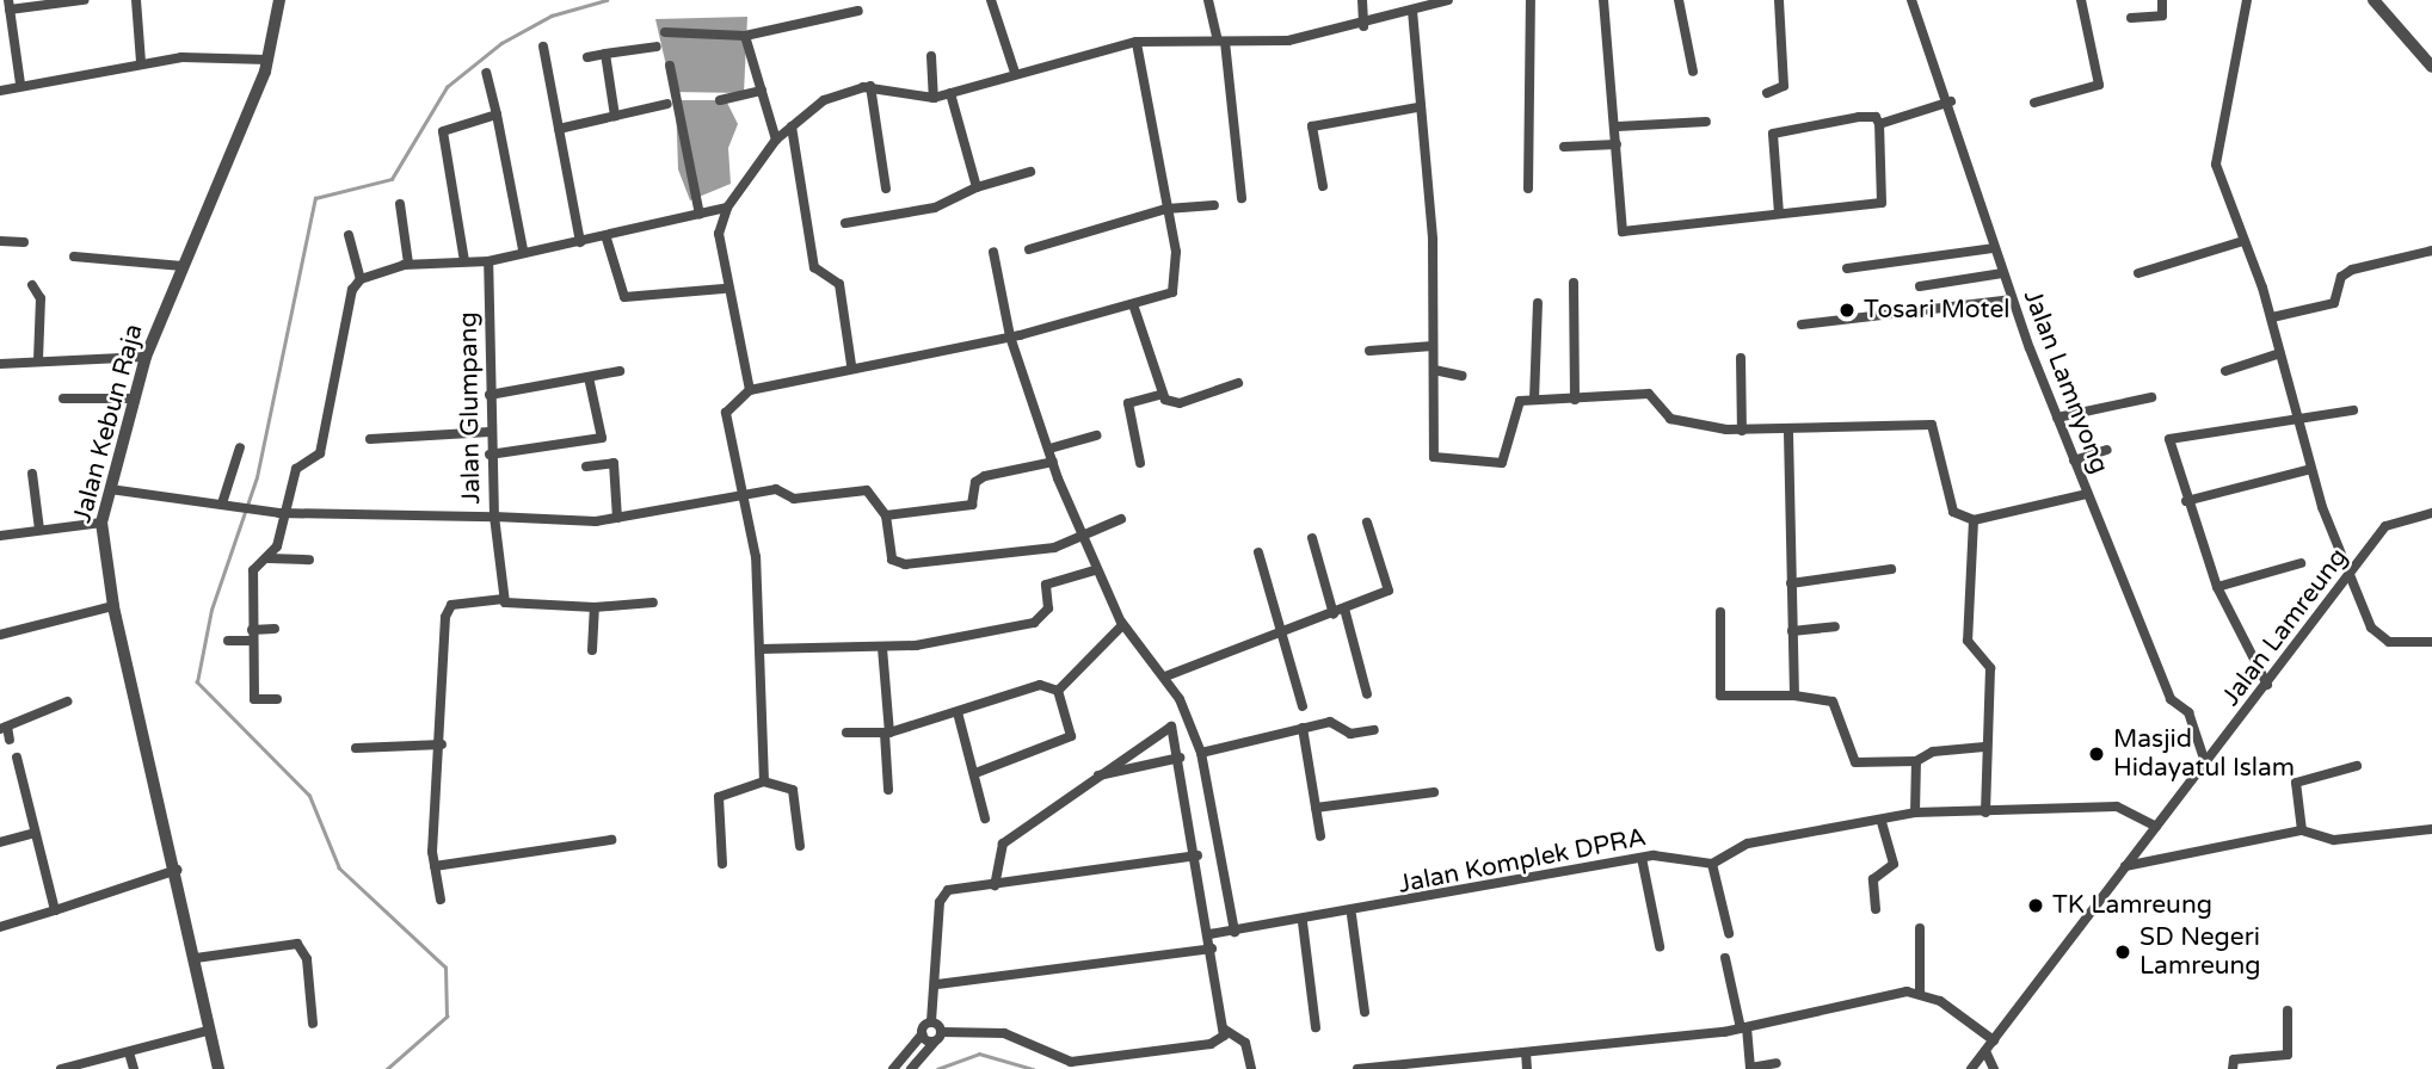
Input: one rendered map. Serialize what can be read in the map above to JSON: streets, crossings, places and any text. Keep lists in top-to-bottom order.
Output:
{
  "streets": {
    "street": [
      "Jalan Lamnyong",
      "Jalan Glumpang",
      "Jalan Kebun Raja",
      "Jalan Lamreung",
      "Jalan Komplek DPRA"
    ]
  },
  "crossings": [
    ["Jalan Lamnyong", "Jalan Lamreung"],
    ["Jalan Glumpang", "Jalan Kebun Raja"]
  ],
  "places": [
    "Tosari Motel",
    "Masjid Hidayatul Islam",
    "TK Lamreung",
    "SD Negeri Lamreung"
  ]
}
